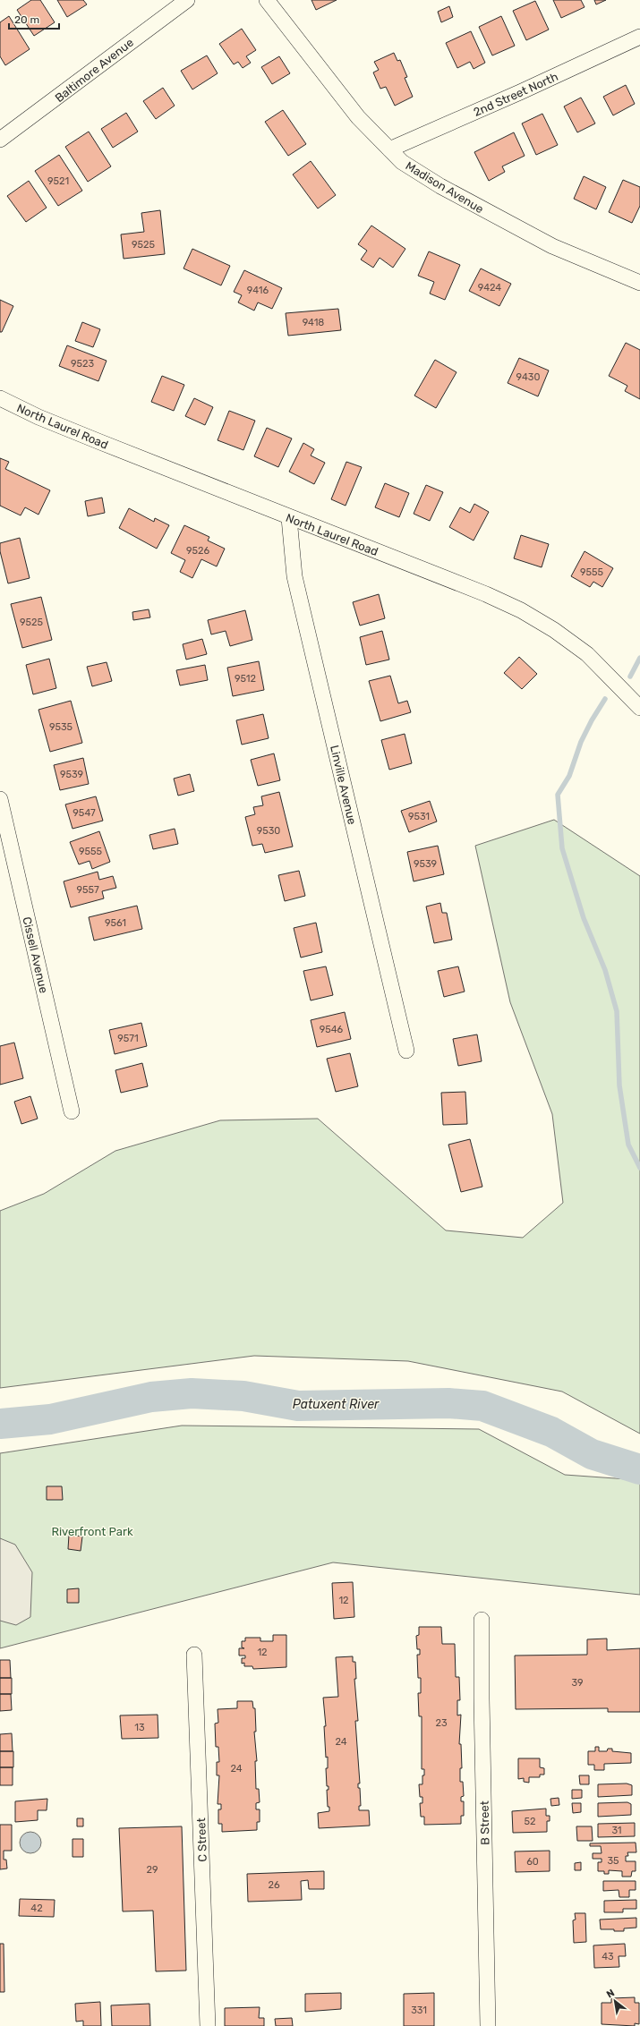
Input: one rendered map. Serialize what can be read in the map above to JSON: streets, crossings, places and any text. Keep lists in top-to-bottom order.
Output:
{
  "streets": {
    "street": [
      "Baltimore Avenue",
      "2nd Street North",
      "Madison Avenue",
      "North Laurel Road",
      "Linville Avenue",
      "Cissell Avenue",
      "B Street",
      "C Street"
    ]
  },
  "crossings": [
    ["2nd Street North", "Madison Avenue"],
    ["North Laurel Road", "Linville Avenue"]
  ],
  "water": ["Patuxent River"],
  "parks": ["Riverfront Park"],
  "house_numbers": [
    "9521",
    "9525",
    "9424",
    "9416",
    "9418",
    "9523",
    "9430",
    "9526",
    "9555",
    "9525",
    "9512",
    "9535",
    "9539",
    "9547",
    "9531",
    "9530",
    "9555",
    "9539",
    "9557",
    "9561",
    "9546",
    "9571",
    "12",
    "12",
    "39",
    "23",
    "13",
    "24",
    "24",
    "52",
    "31",
    "35",
    "60",
    "29",
    "26",
    "42",
    "43",
    "331"
  ],
  "scale_bar": "20 m",
  "north": "top left"
}
